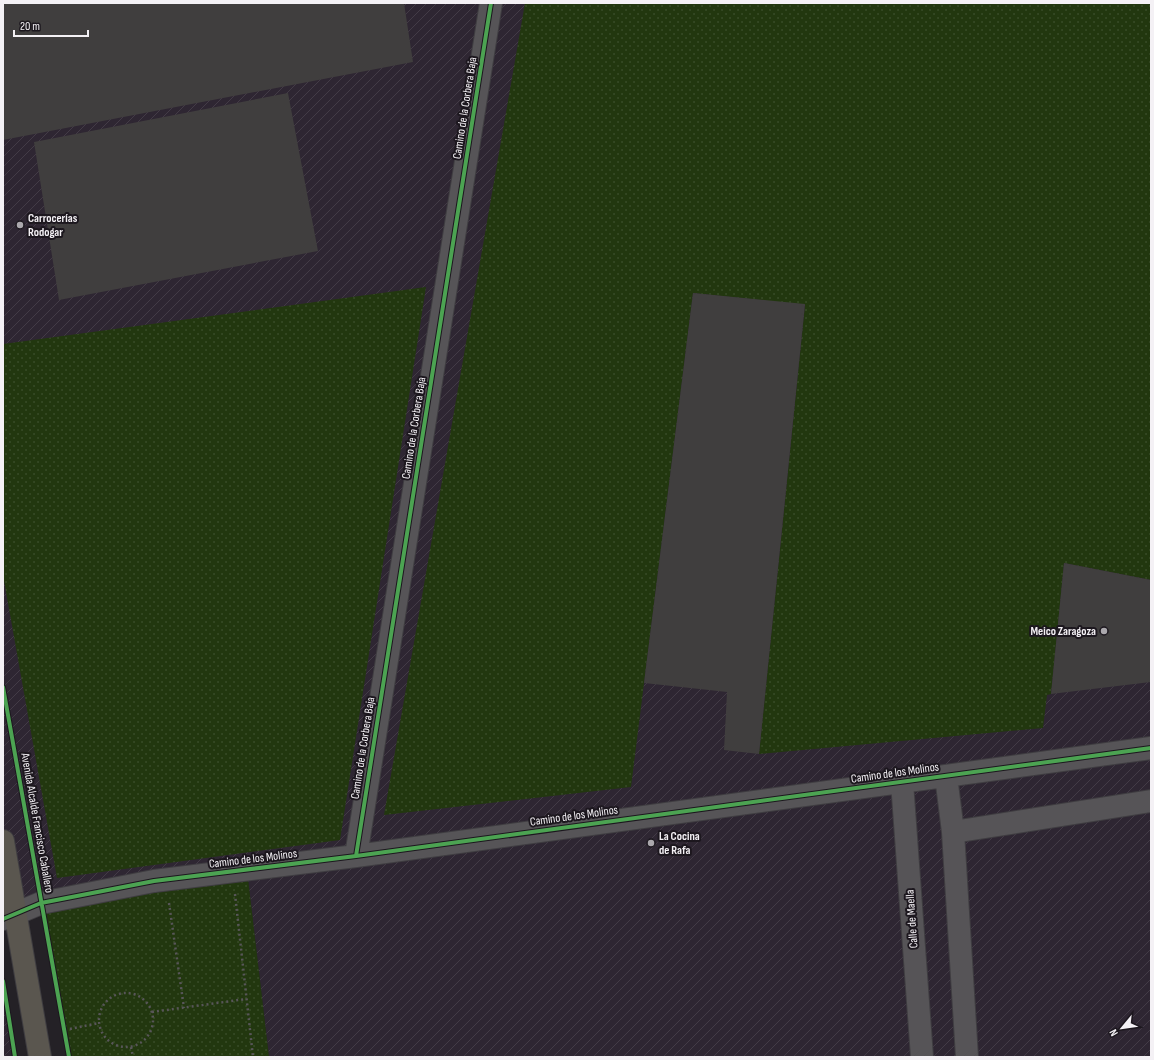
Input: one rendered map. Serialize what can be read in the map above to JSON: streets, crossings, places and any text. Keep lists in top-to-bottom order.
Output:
{
  "streets": {
    "street": ["Camino de la Corbera Baja", "Camino de los Molinos", "Calle de Maella"],
    "cycle path": ["Avenida Alcalde Francisco Caballero"]
  },
  "crossings": [
    ["Camino de la Corbera Baja", "Camino de los Molinos"],
    ["Camino de los Molinos", "Calle de Maella"]
  ],
  "places": ["Carrocerías Rodogar", "Meico Zaragoza", "La Cocina de Rafa"],
  "scale_bar": "20 m",
  "north": "bottom left"
}
